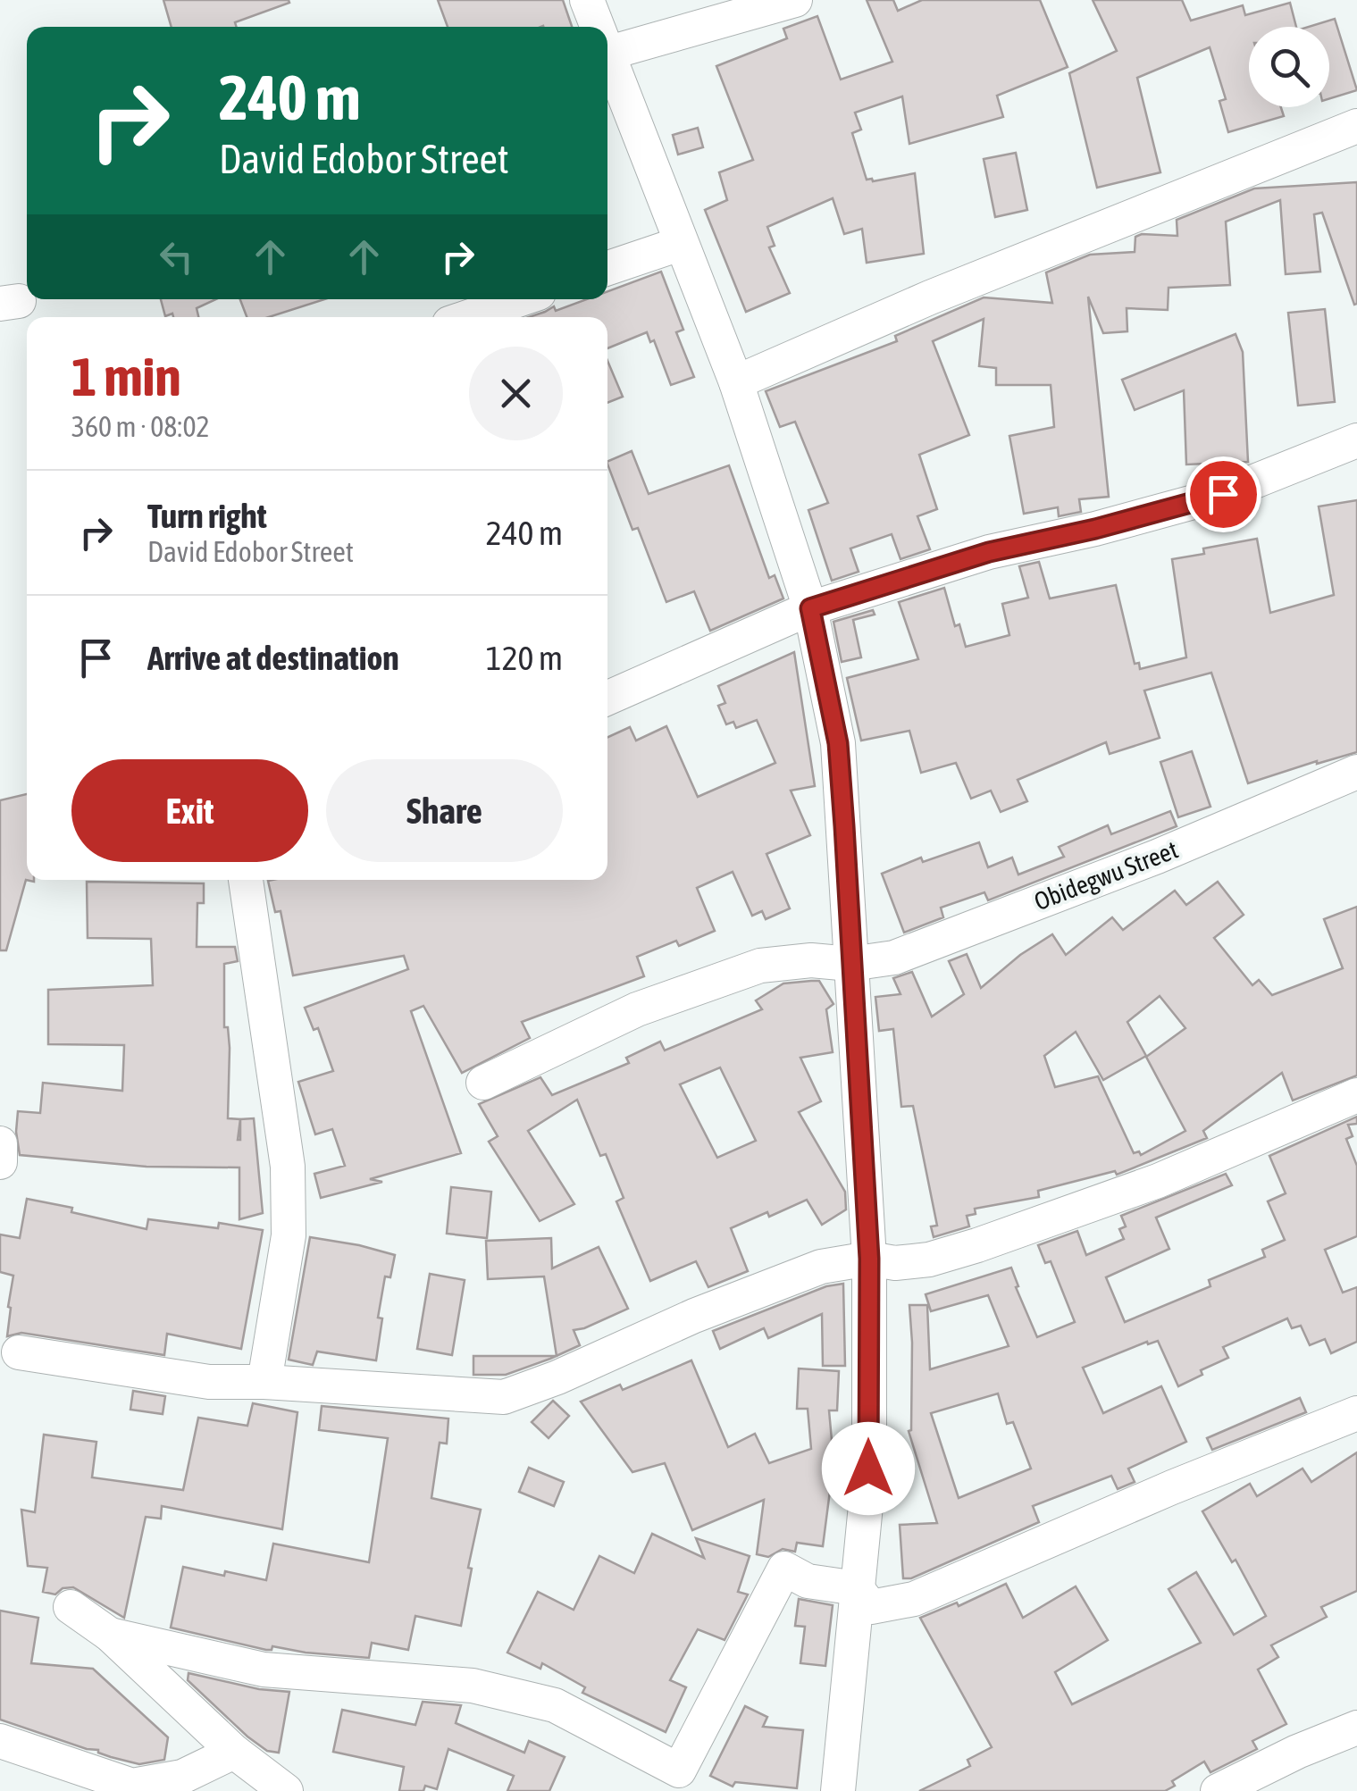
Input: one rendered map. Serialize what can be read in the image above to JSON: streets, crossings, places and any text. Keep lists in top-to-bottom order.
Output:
{
  "streets": {
    "street": ["Obidegwu Street"]
  },
  "page": {
    "turn": ["240 m", "David Edobor Street"],
    "heading": ["1 min", "360 m · 08:02"],
    "list": [
      {
        "name": "Turn right",
        "note": "David Edobor Street",
        "value": "240 m"
      },
      {
        "name": "Arrive at destination",
        "value": "120 m"
      }
    ],
    "buttons": ["Exit", "Share"]
  }
}
